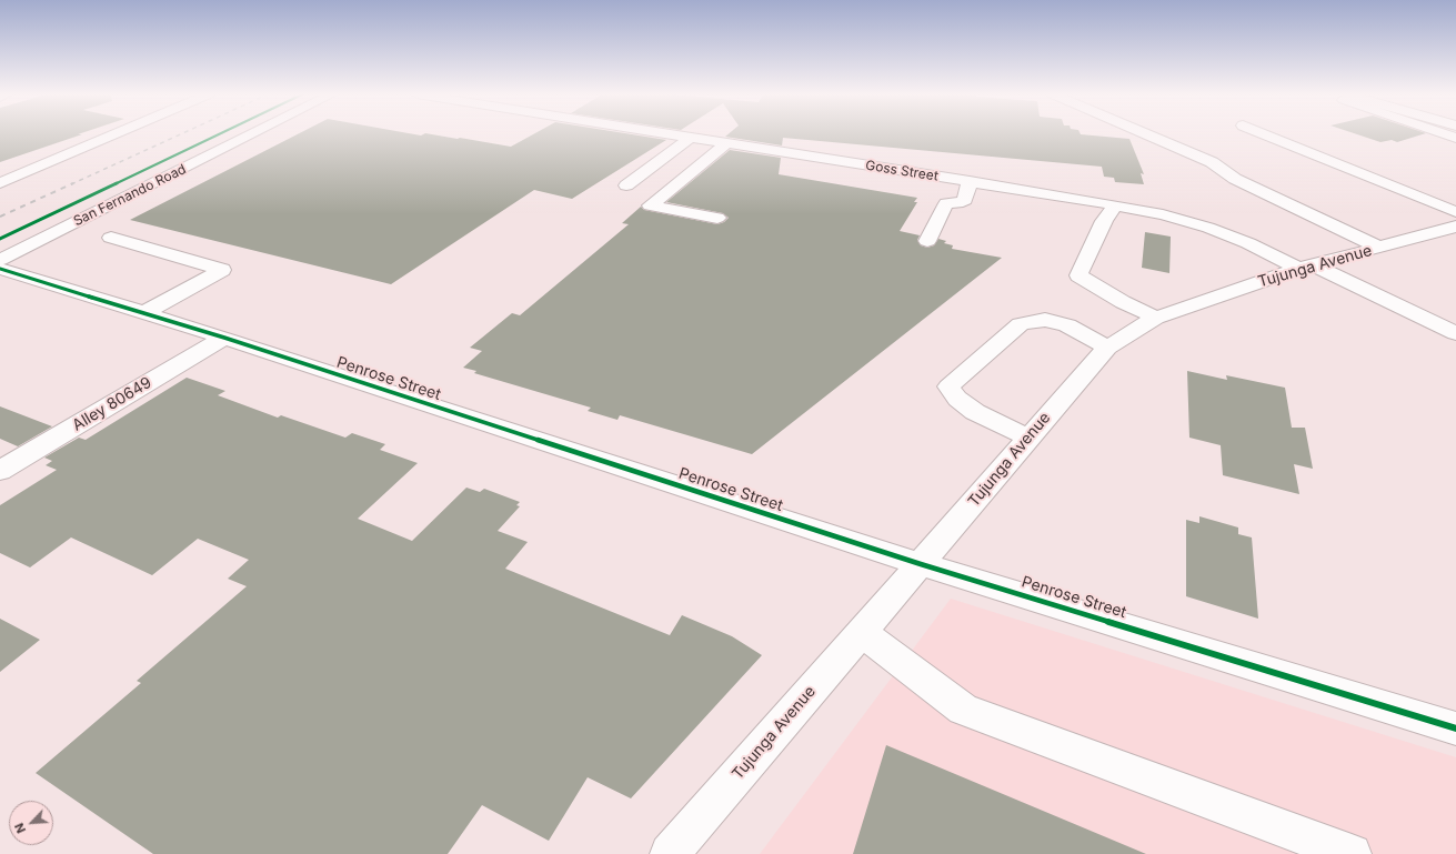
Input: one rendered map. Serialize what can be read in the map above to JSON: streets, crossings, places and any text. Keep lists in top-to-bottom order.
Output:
{
  "streets": {
    "main road": [
      "Goss Street",
      "San Fernando Road",
      "Tujunga Avenue",
      "Penrose Street",
      "Alley 80649"
    ]
  },
  "crossings": [
    ["Goss Street", "Tujunga Avenue"],
    ["Tujunga Avenue", "Penrose Street"],
    ["Penrose Street", "Alley 80649"]
  ],
  "north": "bottom left"
}
